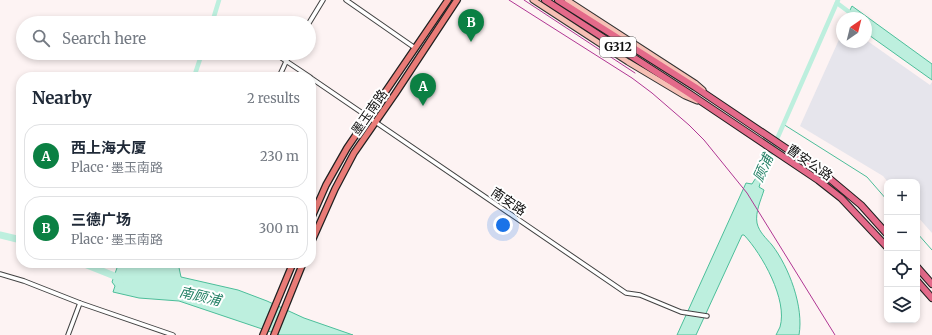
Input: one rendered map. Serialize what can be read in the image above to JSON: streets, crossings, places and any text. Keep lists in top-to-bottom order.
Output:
{
  "streets": {
    "highway": ["G312", "曹安公路"],
    "main road": ["墨玉南路"],
    "street": ["南安路"]
  },
  "crossings": [
    ["墨玉南路", "南安路"]
  ],
  "water": ["顾浦", "南顾浦"],
  "north": "top right",
  "page": {
    "pins": ["B", "A"],
    "search": "Search here",
    "heading": ["Nearby", "2 results"],
    "list": [
      {
        "mark": "A",
        "name": "西上海大厦",
        "note": "Place · 墨玉南路",
        "value": "230 m"
      },
      {
        "mark": "B",
        "name": "三德广场",
        "note": "Place · 墨玉南路",
        "value": "300 m"
      }
    ],
    "map_buttons": ["+", "−"]
  }
}
